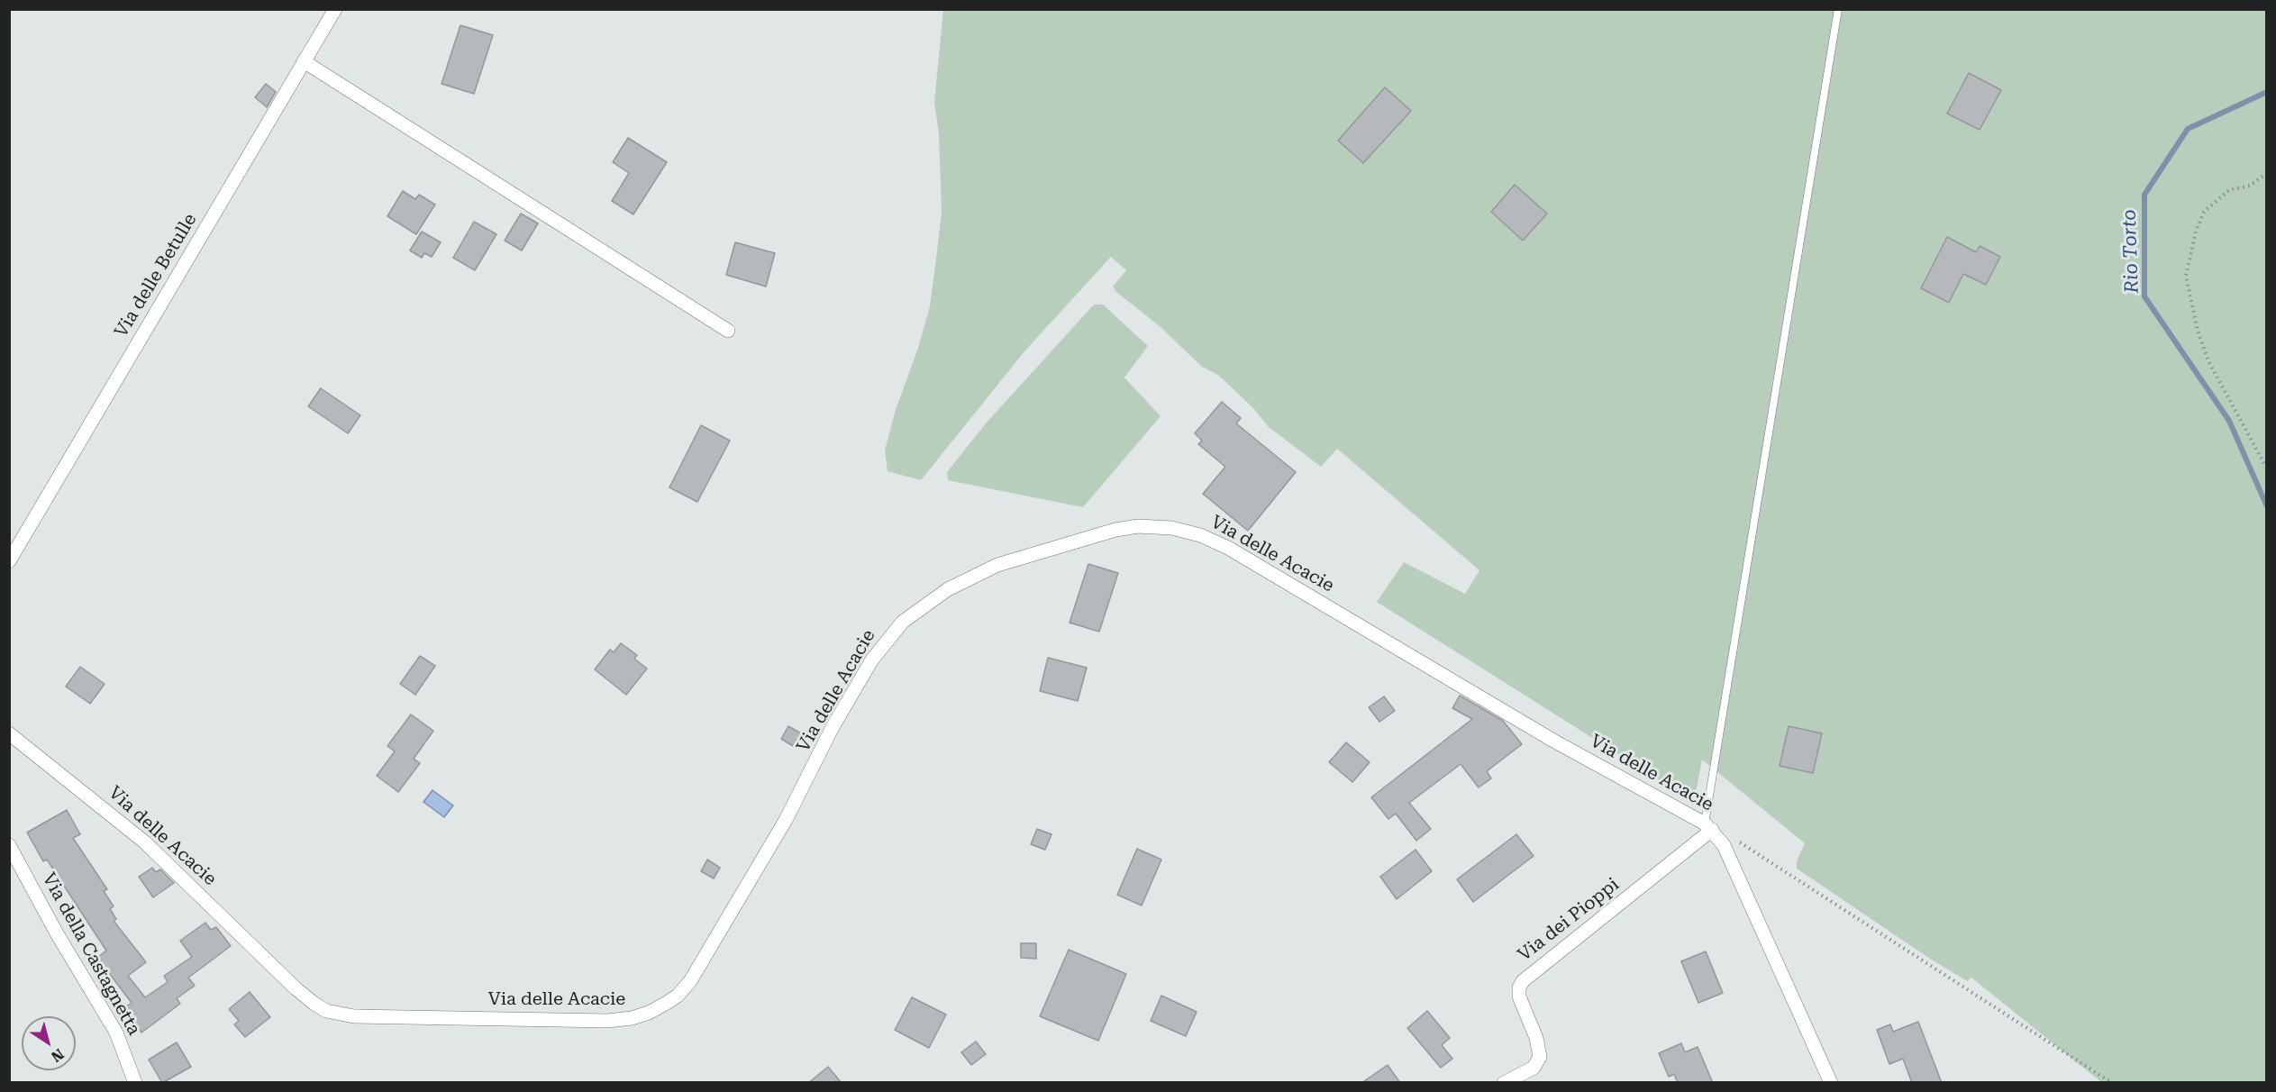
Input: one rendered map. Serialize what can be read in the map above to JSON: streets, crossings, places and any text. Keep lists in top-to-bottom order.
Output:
{
  "streets": {
    "street": [
      "Via delle Betulle",
      "Via delle Acacie",
      "Via dei Pioppi",
      "Via della Castagnetta"
    ]
  },
  "crossings": [
    ["Via delle Acacie", "Via dei Pioppi"]
  ],
  "water": ["Rio Torto"],
  "north": "bottom right"
}
